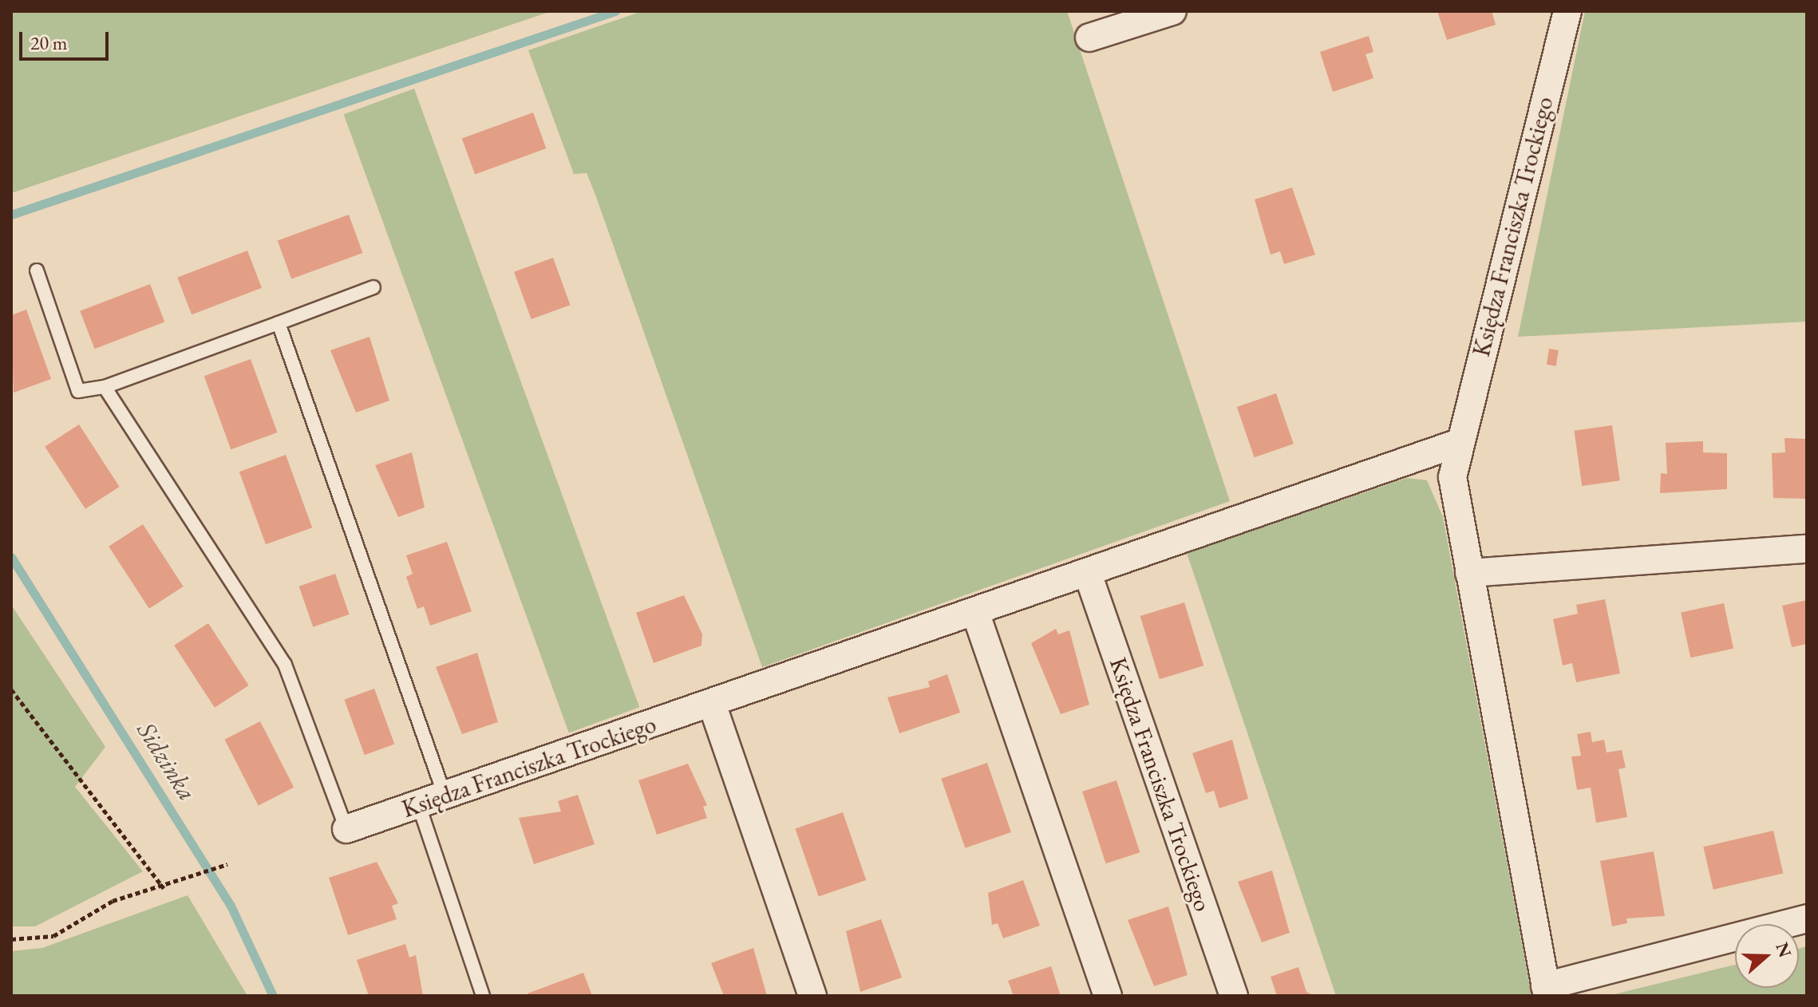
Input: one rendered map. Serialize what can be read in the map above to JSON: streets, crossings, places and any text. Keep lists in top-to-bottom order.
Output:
{
  "streets": {
    "street": ["Księdza Franciszka Trockiego"]
  },
  "water": ["Sidzinka"],
  "scale_bar": "20 m",
  "north": "right"
}
